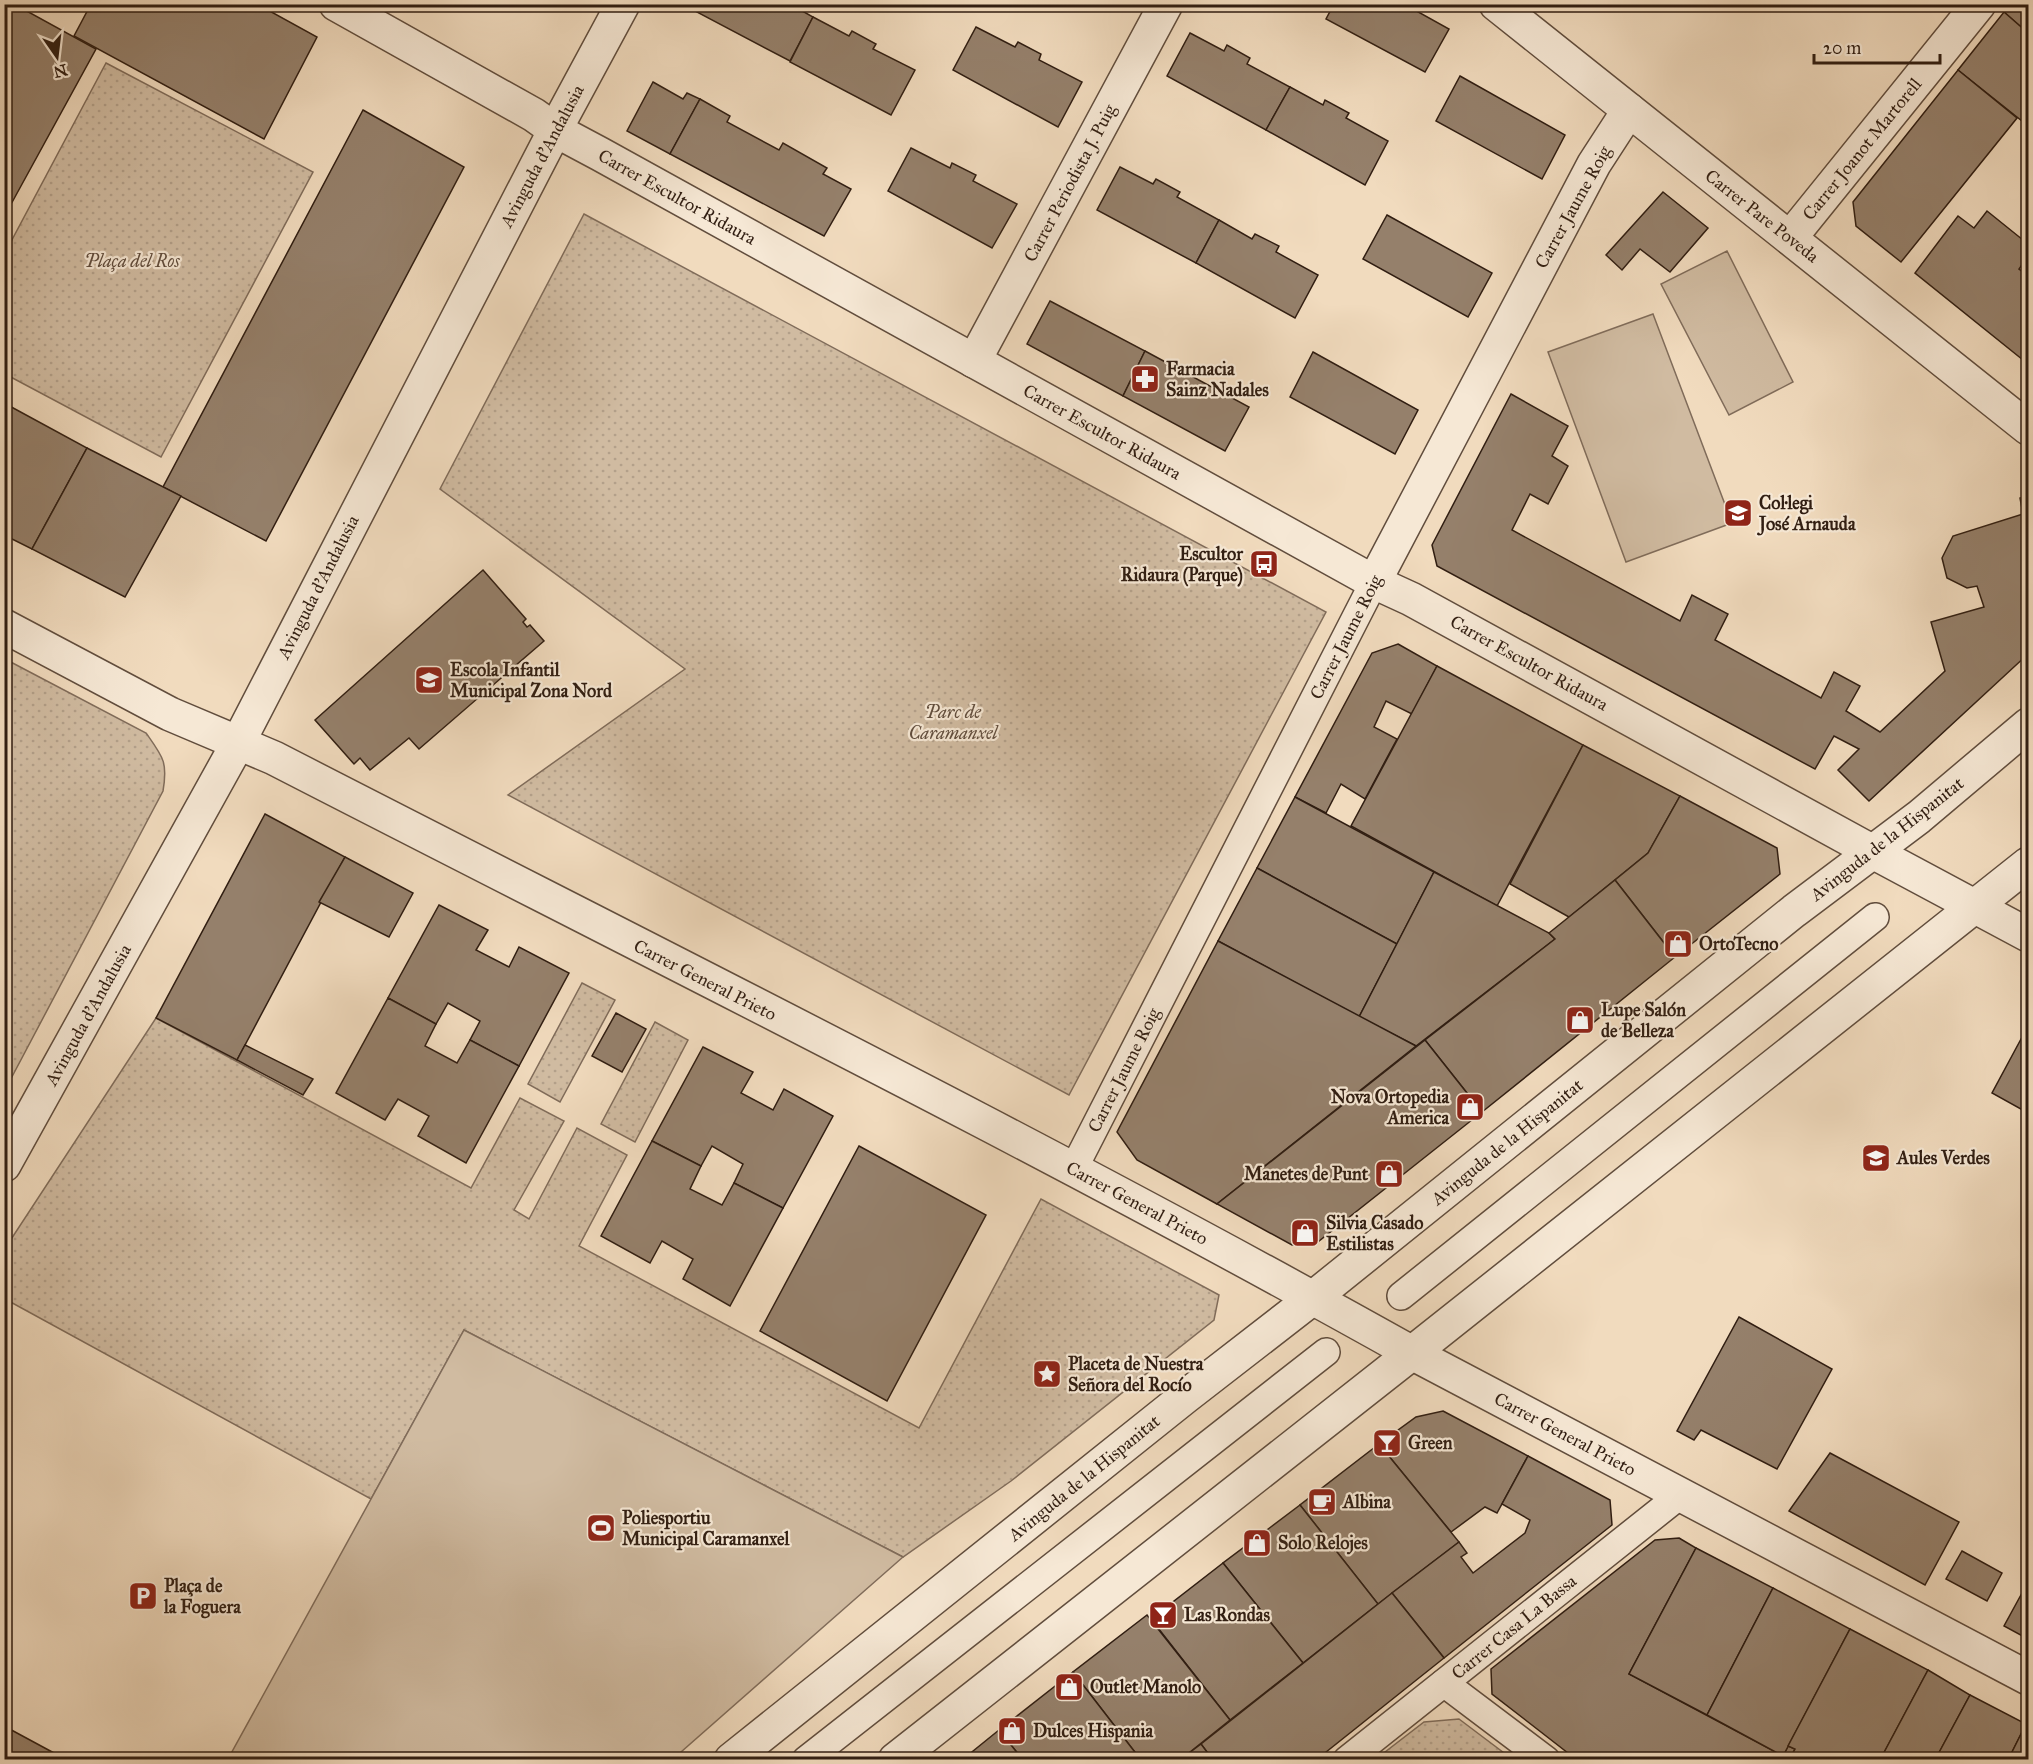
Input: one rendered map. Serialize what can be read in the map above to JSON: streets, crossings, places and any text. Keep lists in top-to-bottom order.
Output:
{
  "streets": {
    "street": [
      "Carrer Joanot Martorell",
      "Avinguda d'Andalusia",
      "Carrer Periodista J. Puig",
      "Carrer Escultor Ridaura",
      "Carrer Jaume Roig",
      "Carrer Pare Poveda",
      "Avinguda de la Hispanitat",
      "Carrer General Prieto",
      "Carrer Casa La Bassa"
    ]
  },
  "crossings": [
    ["Carrer Joanot Martorell", "Carrer Pare Poveda"],
    ["Avinguda d'Andalusia", "Carrer Escultor Ridaura"],
    ["Avinguda d'Andalusia", "Carrer General Prieto"],
    ["Carrer Periodista J. Puig", "Carrer Escultor Ridaura"],
    ["Carrer Escultor Ridaura", "Carrer Jaume Roig"],
    ["Carrer Escultor Ridaura", "Avinguda de la Hispanitat"],
    ["Carrer Jaume Roig", "Carrer Pare Poveda"],
    ["Carrer Jaume Roig", "Carrer General Prieto"],
    ["Avinguda de la Hispanitat", "Carrer General Prieto"],
    ["Carrer General Prieto", "Carrer Casa La Bassa"]
  ],
  "parks": ["Plaça del Ros", "Parc de Caramanxel"],
  "places": {
    "pharmacy": ["Farmacia Sainz Nadales"],
    "school or university": ["Col·legi José Arnauda", "Escola Infantil Municipal Zona Nord", "Aules Verdes"],
    "bus stop": ["Escultor Ridaura (Parque)"],
    "shop": [
      "OrtoTecno",
      "Lupe Salón de Belleza",
      "Nova Ortopedia America",
      "Manetes de Punt",
      "Silvia Casado Estilistas",
      "Solo Relojes",
      "Outlet Manolo",
      "Dulces Hispania"
    ],
    "place": ["Placeta de Nuestra Señora del Rocío"],
    "bar": ["Green", "Las Rondas"],
    "cafe": ["Albina"],
    "sports": ["Poliesportiu Municipal Caramanxel"],
    "parking": ["Plaça de la Foguera"]
  },
  "scale_bar": "20 m",
  "north": "bottom"
}
